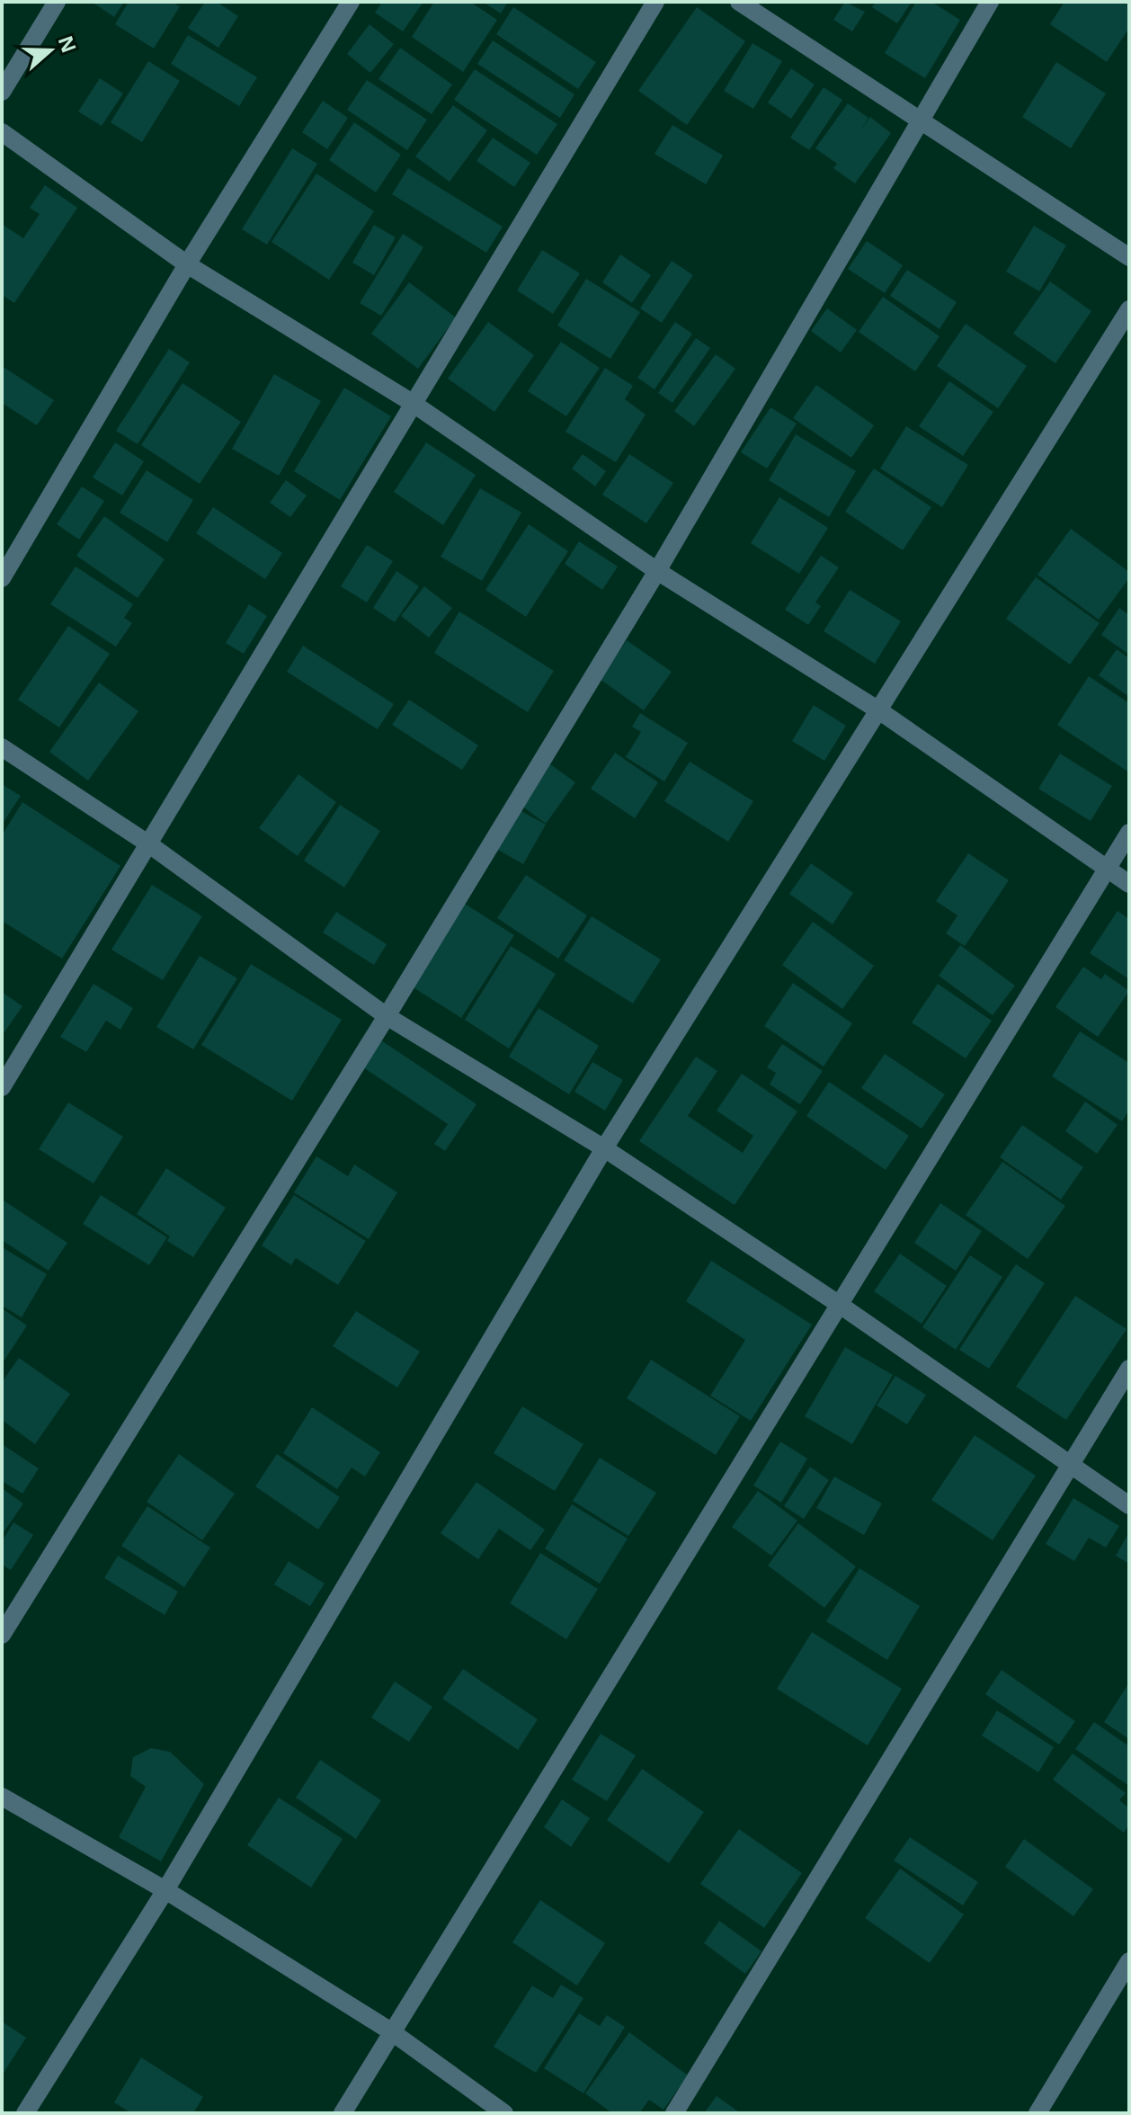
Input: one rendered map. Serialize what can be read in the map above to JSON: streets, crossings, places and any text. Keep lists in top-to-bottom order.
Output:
{
  "north": "right"
}
